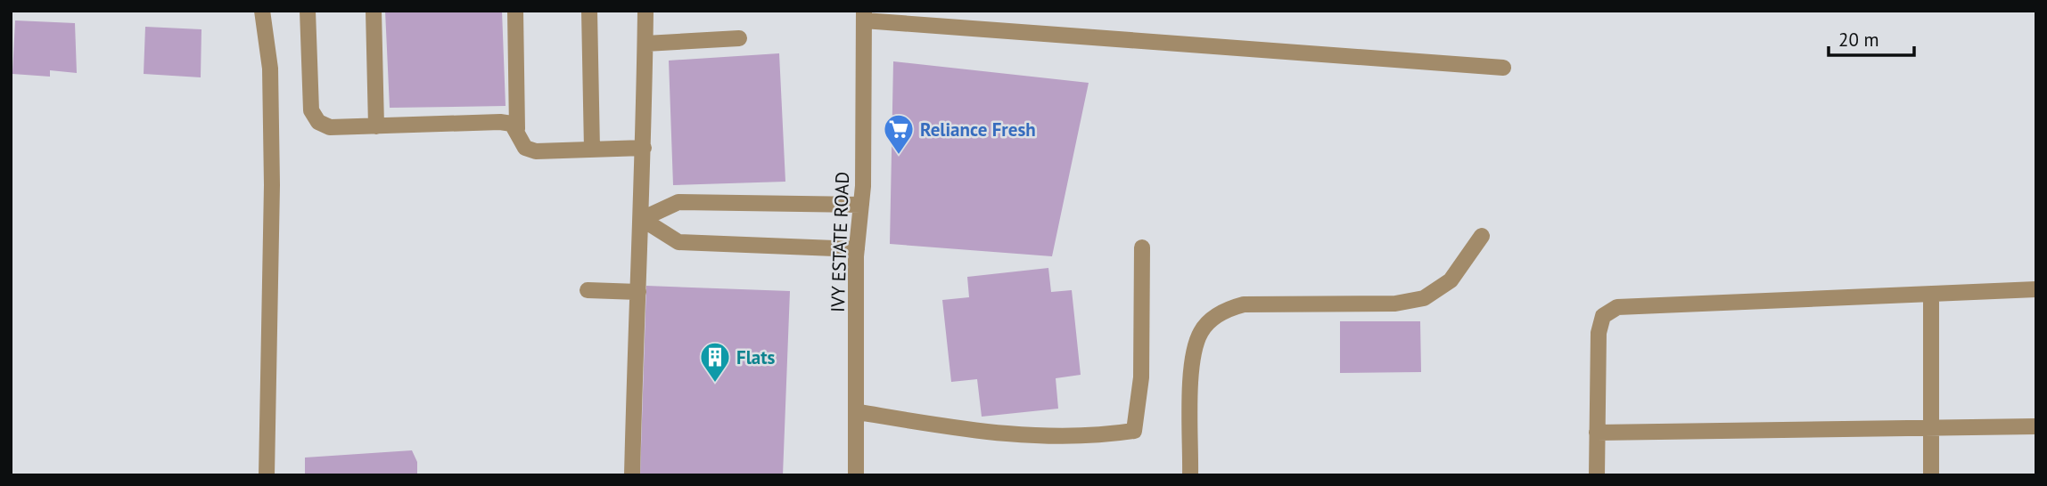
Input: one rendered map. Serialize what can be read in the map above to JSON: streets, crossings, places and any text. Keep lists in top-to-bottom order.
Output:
{
  "streets": {
    "street": ["IVY ESTATE ROAD"]
  },
  "places": {
    "supermarket": ["Reliance Fresh"],
    "building": ["Flats"]
  },
  "scale_bar": "20 m"
}
